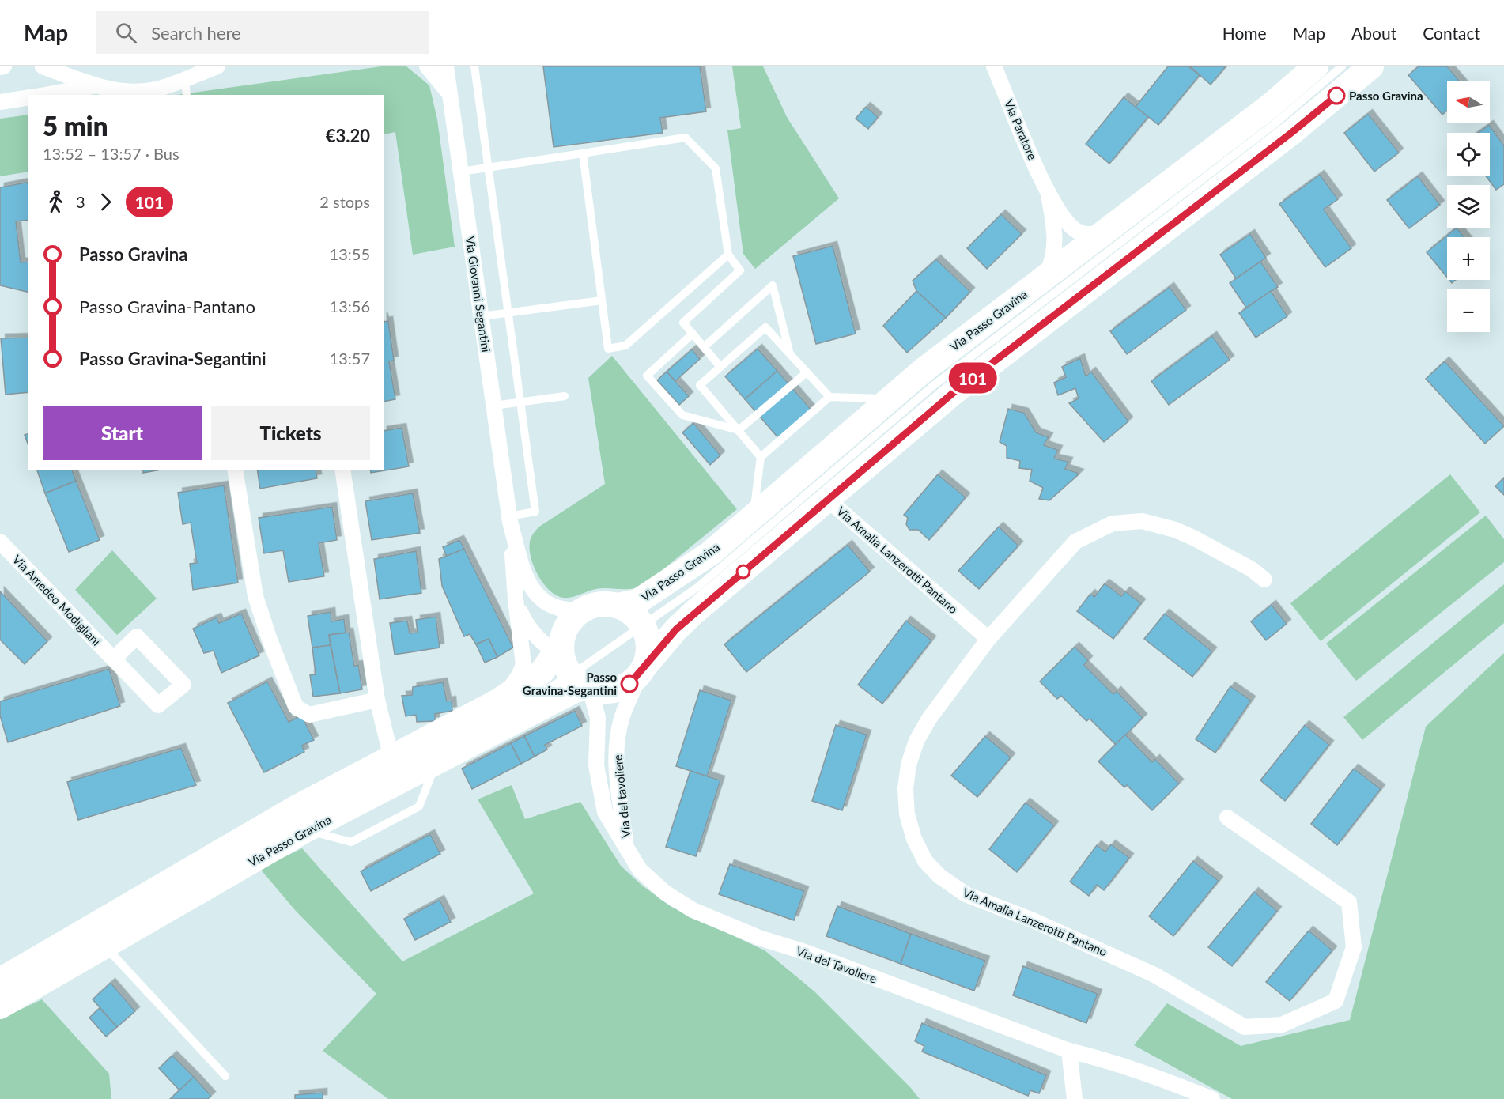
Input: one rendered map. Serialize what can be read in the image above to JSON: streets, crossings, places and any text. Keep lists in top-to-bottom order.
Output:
{
  "streets": {
    "main road": ["Via Passo Gravina"],
    "street": [
      "Via Paratore",
      "Via Giovanni Segantini",
      "Via Amalia Lanzerotti Pantano",
      "Via Amedeo Modigliani",
      "Via del tavoliere",
      "Via del Tavoliere"
    ]
  },
  "crossings": [
    ["Via Paratore", "Via Passo Gravina"],
    ["Via Giovanni Segantini", "Via Passo Gravina"],
    ["Via Passo Gravina", "Via del tavoliere"],
    ["Via del tavoliere", "Via del Tavoliere"]
  ],
  "places": ["Passo Gravina", "Passo Gravina-Segantini"],
  "lines": ["bus line 101"],
  "north": "left",
  "page": {
    "header": "Map",
    "search": "Search here",
    "nav": [
      "Home",
      "Map",
      "About",
      "Contact"
    ],
    "on_map": "101",
    "map_buttons": ["+", "−"],
    "heading": ["5 min", "13:52 – 13:57 · Bus", "€3.20"],
    "legs": ["3", "101", "2 stops"],
    "list": [
      {
        "name": "Passo Gravina",
        "value": "13:55"
      },
      {
        "name": "Passo Gravina-Pantano",
        "value": "13:56"
      },
      {
        "name": "Passo Gravina-Segantini",
        "value": "13:57"
      }
    ],
    "buttons": ["Start", "Tickets"]
  }
}
